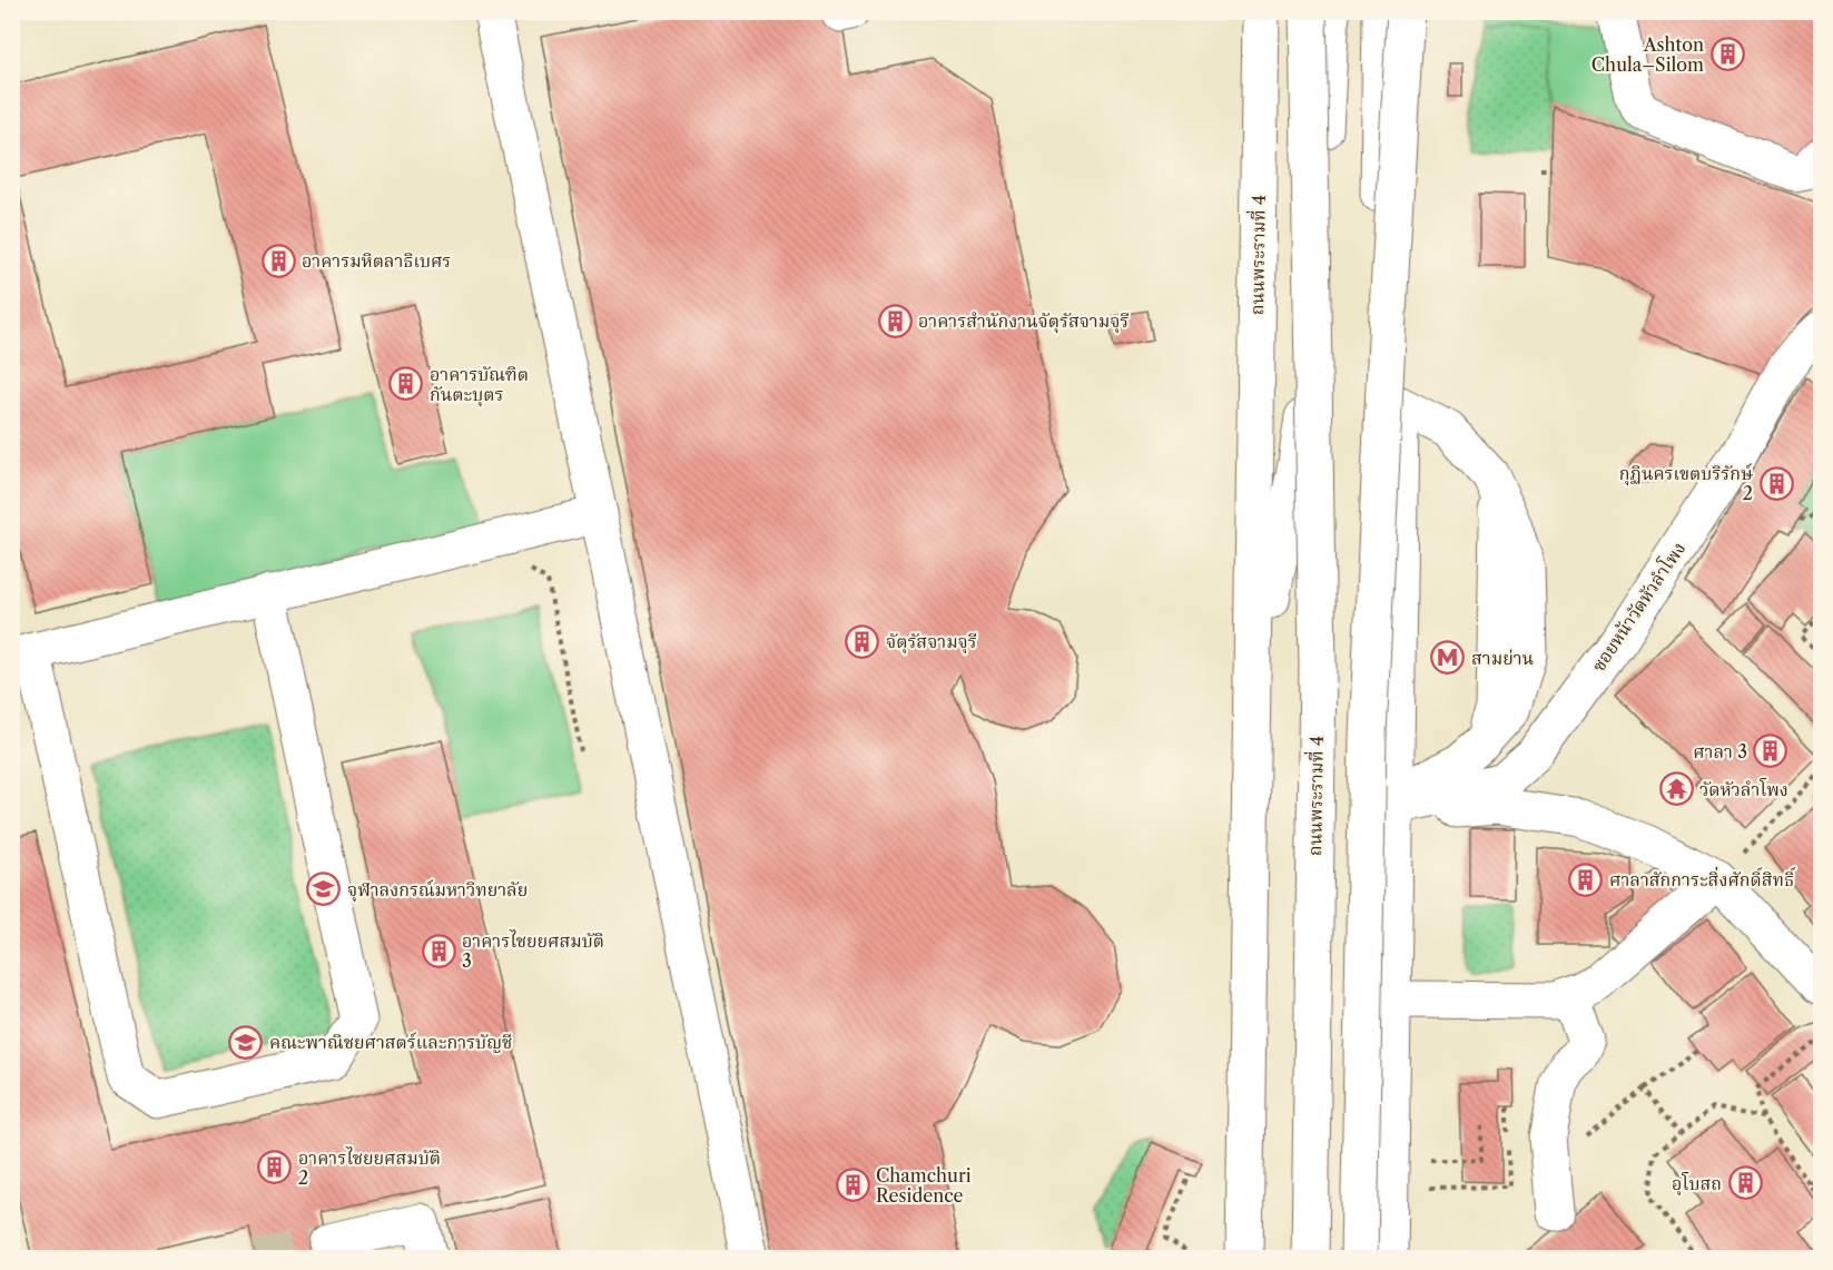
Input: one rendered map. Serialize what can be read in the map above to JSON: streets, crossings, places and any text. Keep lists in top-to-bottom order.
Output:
{
  "streets": {
    "main road": ["ถนนพระรามที่ 4", "ซอยหน้าวัดหัวลำโพง"]
  },
  "places": {
    "building": [
      "Ashton Chula–Silom",
      "อาคารมหิตลาธิเบศร",
      "อาคารสำนักงานจัตุรัสจามจุรี",
      "อาคารบัณฑิต กันตะบุตร",
      "กุฏินครเขตบริรักษ์ 2",
      "จัตุรัสจามจุรี",
      "ศาลา 3",
      "ศาลาสักการะสิ่งศักดิ์สิทธิ์",
      "อาคารไชยยศสมบัติ 3",
      "อาคารไชยยศสมบัติ 2",
      "อุโบสถ",
      "Chamchuri Residence"
    ],
    "metro station": ["สามย่าน"],
    "temple": ["วัดหัวลำโพง"],
    "school or university": ["จุฬาลงกรณ์มหาวิทยาลัย", "คณะพาณิชยศาสตร์และการบัญชี"]
  }
}
